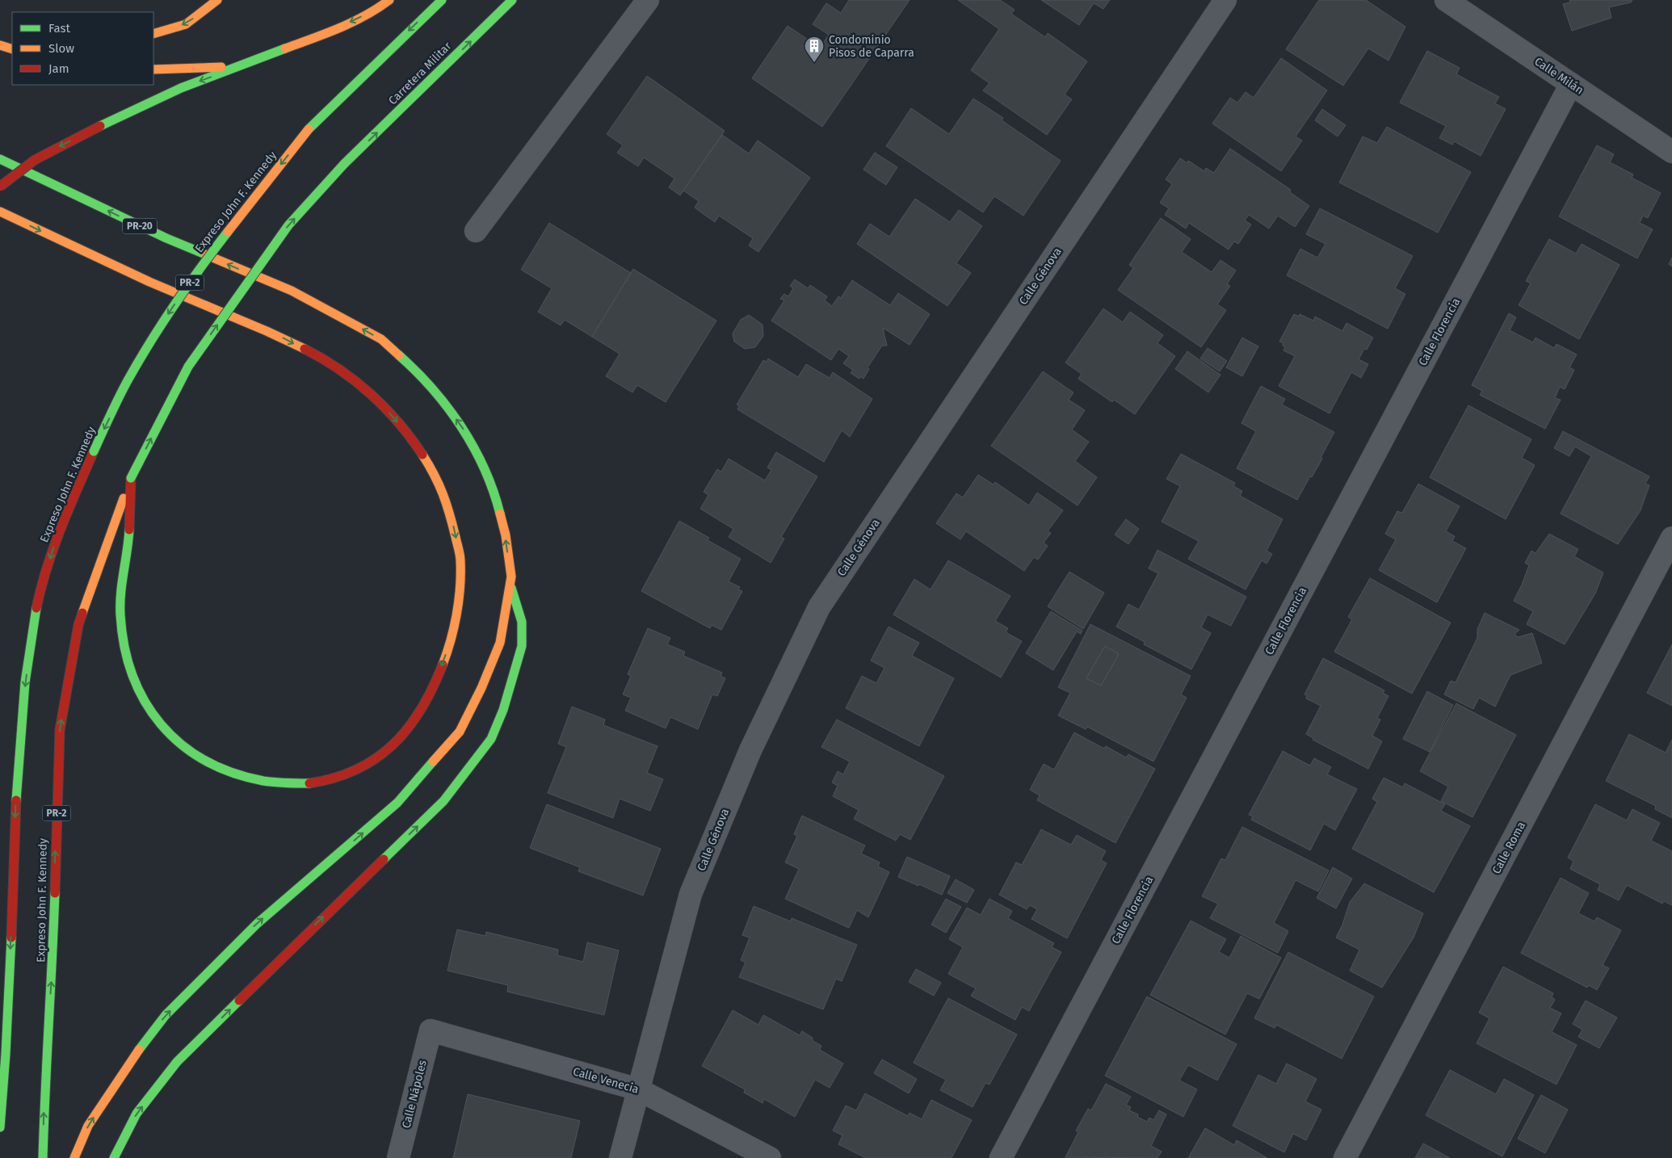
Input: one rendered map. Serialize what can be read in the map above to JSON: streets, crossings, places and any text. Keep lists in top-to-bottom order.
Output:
{
  "streets": {
    "highway": [
      "Carretera Militar",
      "Expreso John F. Kennedy",
      "PR-20",
      "PR-2"
    ],
    "street": [
      "Calle Milán",
      "Calle Génova",
      "Calle Florencia",
      "Calle Roma",
      "Calle Venecia",
      "Calle Nápoles"
    ]
  },
  "crossings": [
    ["Carretera Militar", "Expreso John F. Kennedy"],
    ["Calle Milán", "Calle Florencia"],
    ["Calle Génova", "Calle Venecia"],
    ["Calle Venecia", "Calle Nápoles"]
  ],
  "one_way": ["Carretera Militar"],
  "places": {
    "building": ["Condominio Pisos de Caparra"]
  },
  "legend": ["Fast", "Slow", "Jam"]
}
